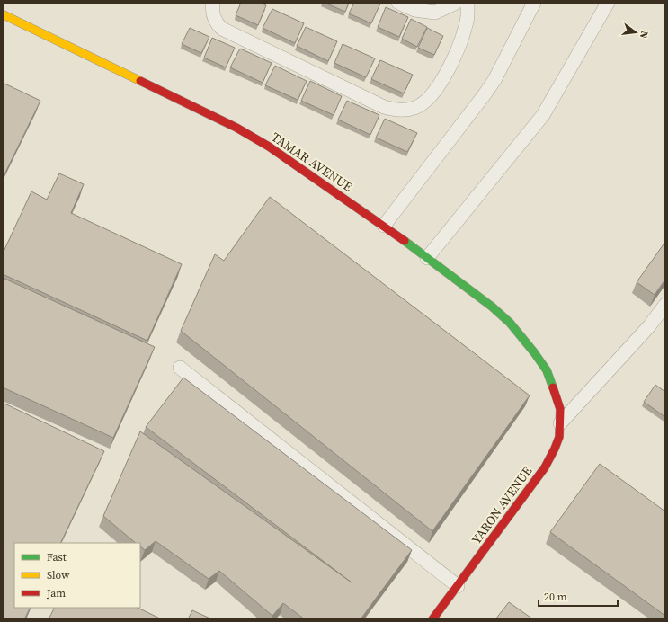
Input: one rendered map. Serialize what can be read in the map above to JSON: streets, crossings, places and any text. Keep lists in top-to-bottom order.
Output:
{
  "streets": {
    "street": ["TAMAR AVENUE", "YARON AVENUE"]
  },
  "crossings": [
    ["TAMAR AVENUE", "YARON AVENUE"]
  ],
  "legend": ["Fast", "Slow", "Jam"],
  "scale_bar": "20 m",
  "north": "right"
}
